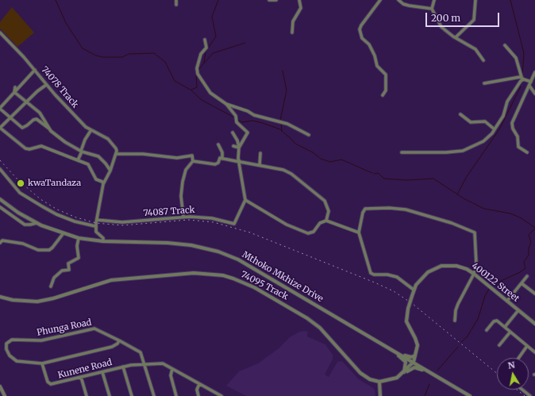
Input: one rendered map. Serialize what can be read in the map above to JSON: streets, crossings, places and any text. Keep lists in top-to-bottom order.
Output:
{
  "streets": {
    "street": [
      "74078 Track",
      "74087 Track",
      "Mthoko Mkhize Drive",
      "400122 Street",
      "74095 Track",
      "Phunga Road",
      "Kunene Road"
    ]
  },
  "crossings": [
    ["Mthoko Mkhize Drive", "400122 Street"],
    ["Phunga Road", "Kunene Road"]
  ],
  "places": ["kwaTandaza"],
  "scale_bar": "200 m",
  "north": "top"
}
